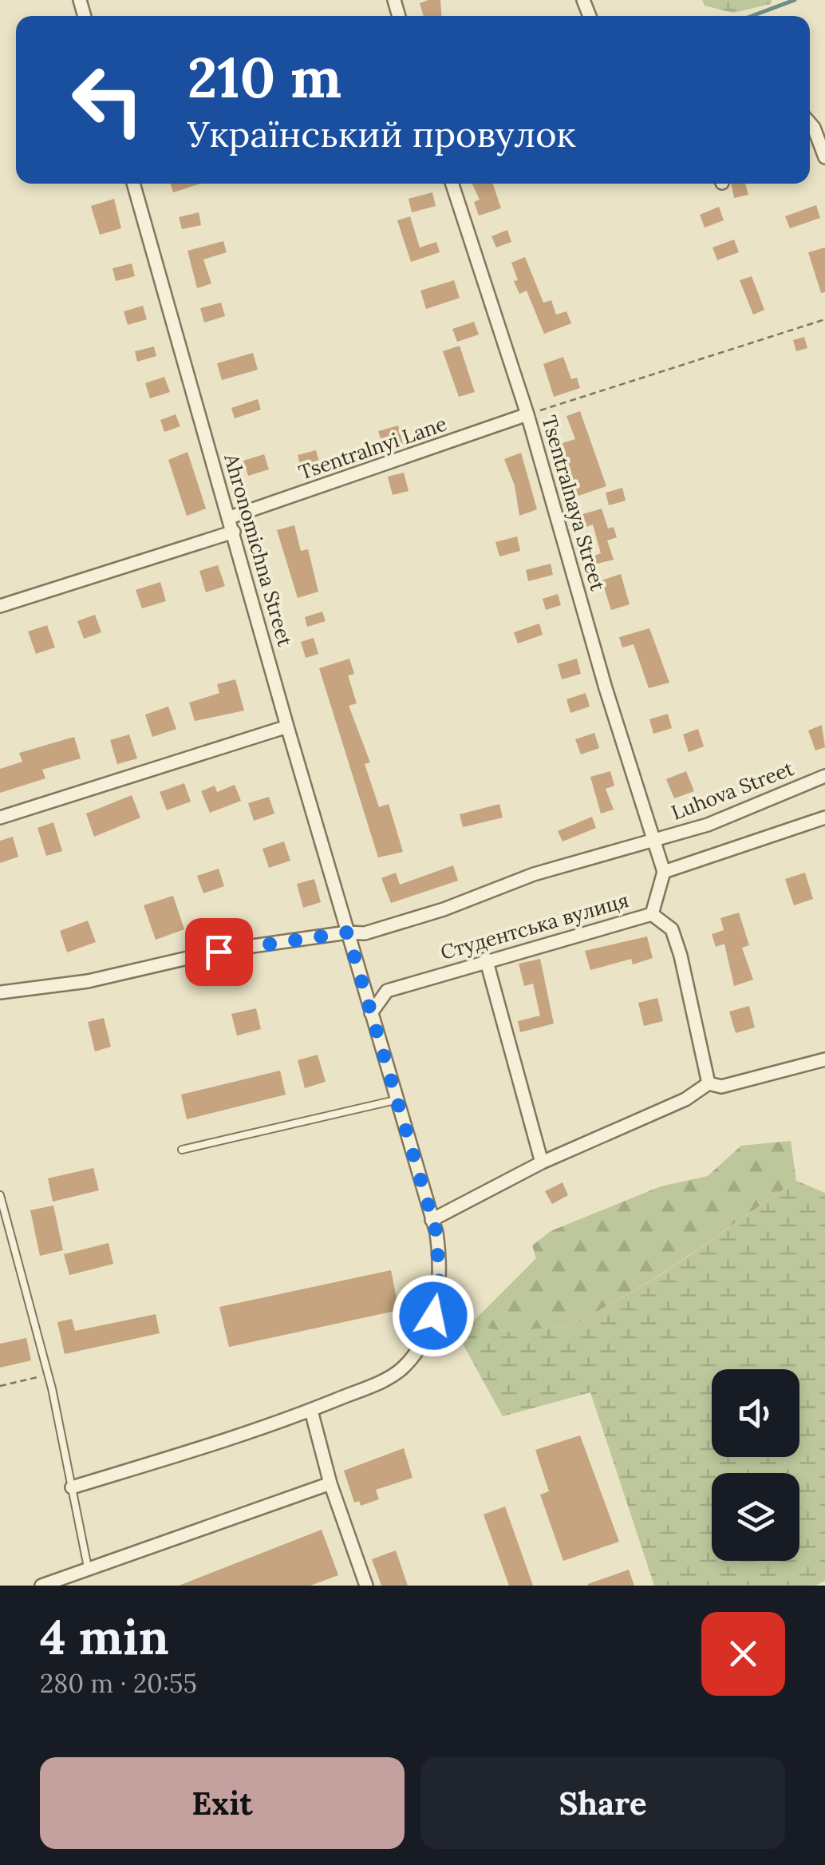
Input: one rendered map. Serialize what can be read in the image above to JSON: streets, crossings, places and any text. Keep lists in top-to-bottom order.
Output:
{
  "streets": {
    "street": [
      "Tsentralnyi Lane",
      "Tsentralnaya Street",
      "Ahronomichna Street",
      "Luhova Street",
      "Студентська вулиця"
    ]
  },
  "crossings": [
    ["Tsentralnyi Lane", "Tsentralnaya Street"],
    ["Tsentralnyi Lane", "Ahronomichna Street"],
    ["Tsentralnaya Street", "Luhova Street"],
    ["Tsentralnaya Street", "Студентська вулиця"],
    ["Ahronomichna Street", "Luhova Street"],
    ["Ahronomichna Street", "Студентська вулиця"]
  ],
  "page": {
    "turn": ["210 m", "Український провулок"],
    "heading": ["4 min", "280 m · 20:55"],
    "buttons": ["Exit", "Share"]
  }
}
